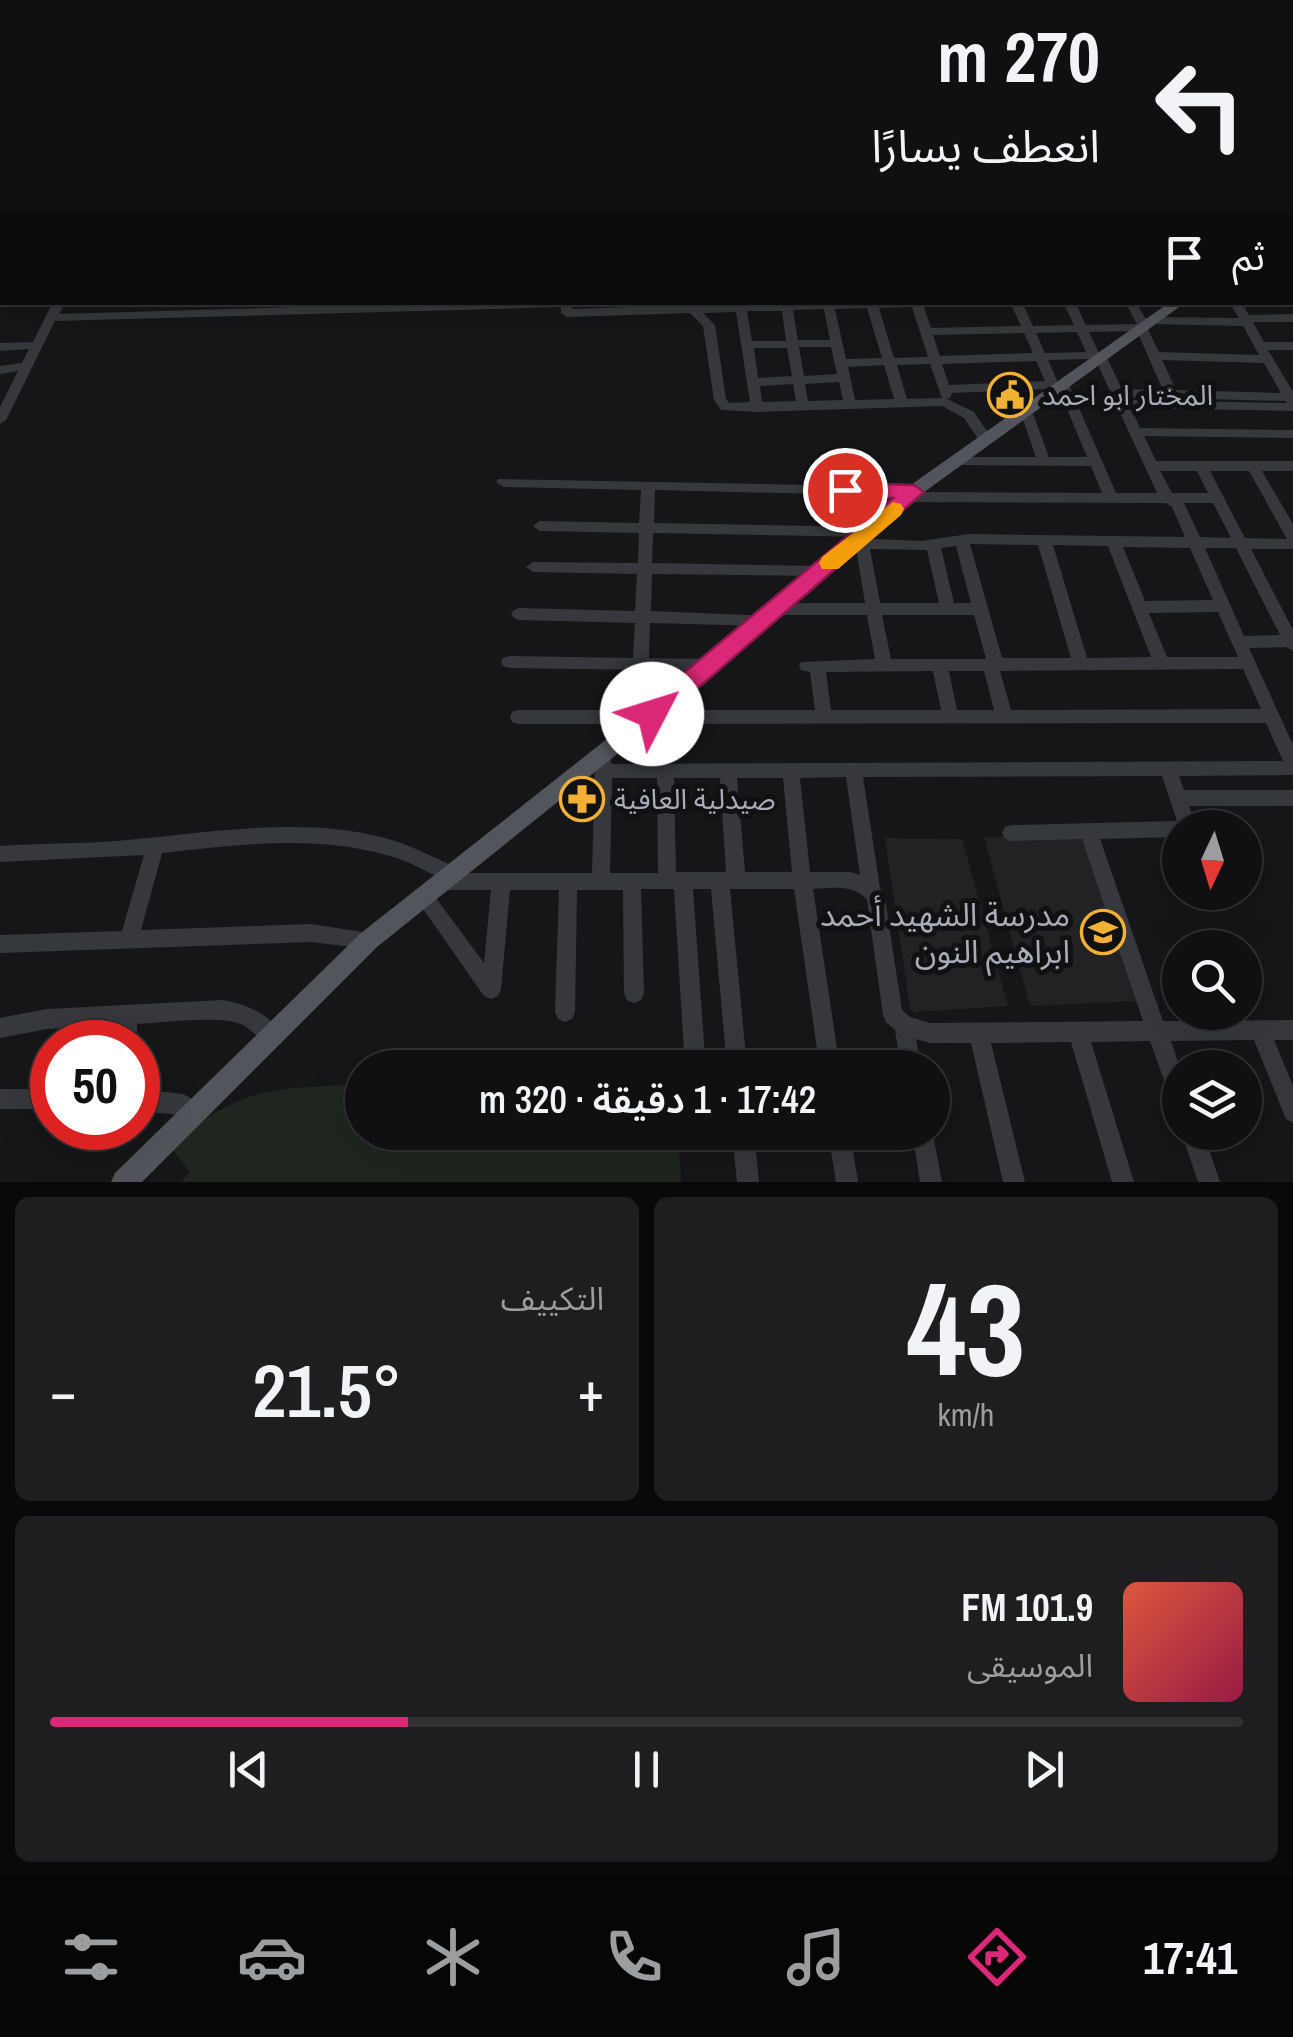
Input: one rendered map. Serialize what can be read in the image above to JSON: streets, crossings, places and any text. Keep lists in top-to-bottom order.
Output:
{
  "places": {
    "public building": ["المختار ابو احمد"],
    "pharmacy": ["صيدلية العافية"],
    "school or university": ["مدرسة الشهيد أحمد ابراهيم النون"]
  },
  "north": "bottom",
  "page": {
    "turn": ["270 m", "انعطف يسارًا"],
    "then": "ثم",
    "limit": "50",
    "trip": "17:42 · 1 دقيقة · 320 m",
    "tile": [
      ["43", "km/h"],
      "التكييف"
    ],
    "heat": ["−", "21.5°", "+"],
    "song": ["101.9 FM", "الموسيقى"],
    "tabs": "17:41"
  }
}
